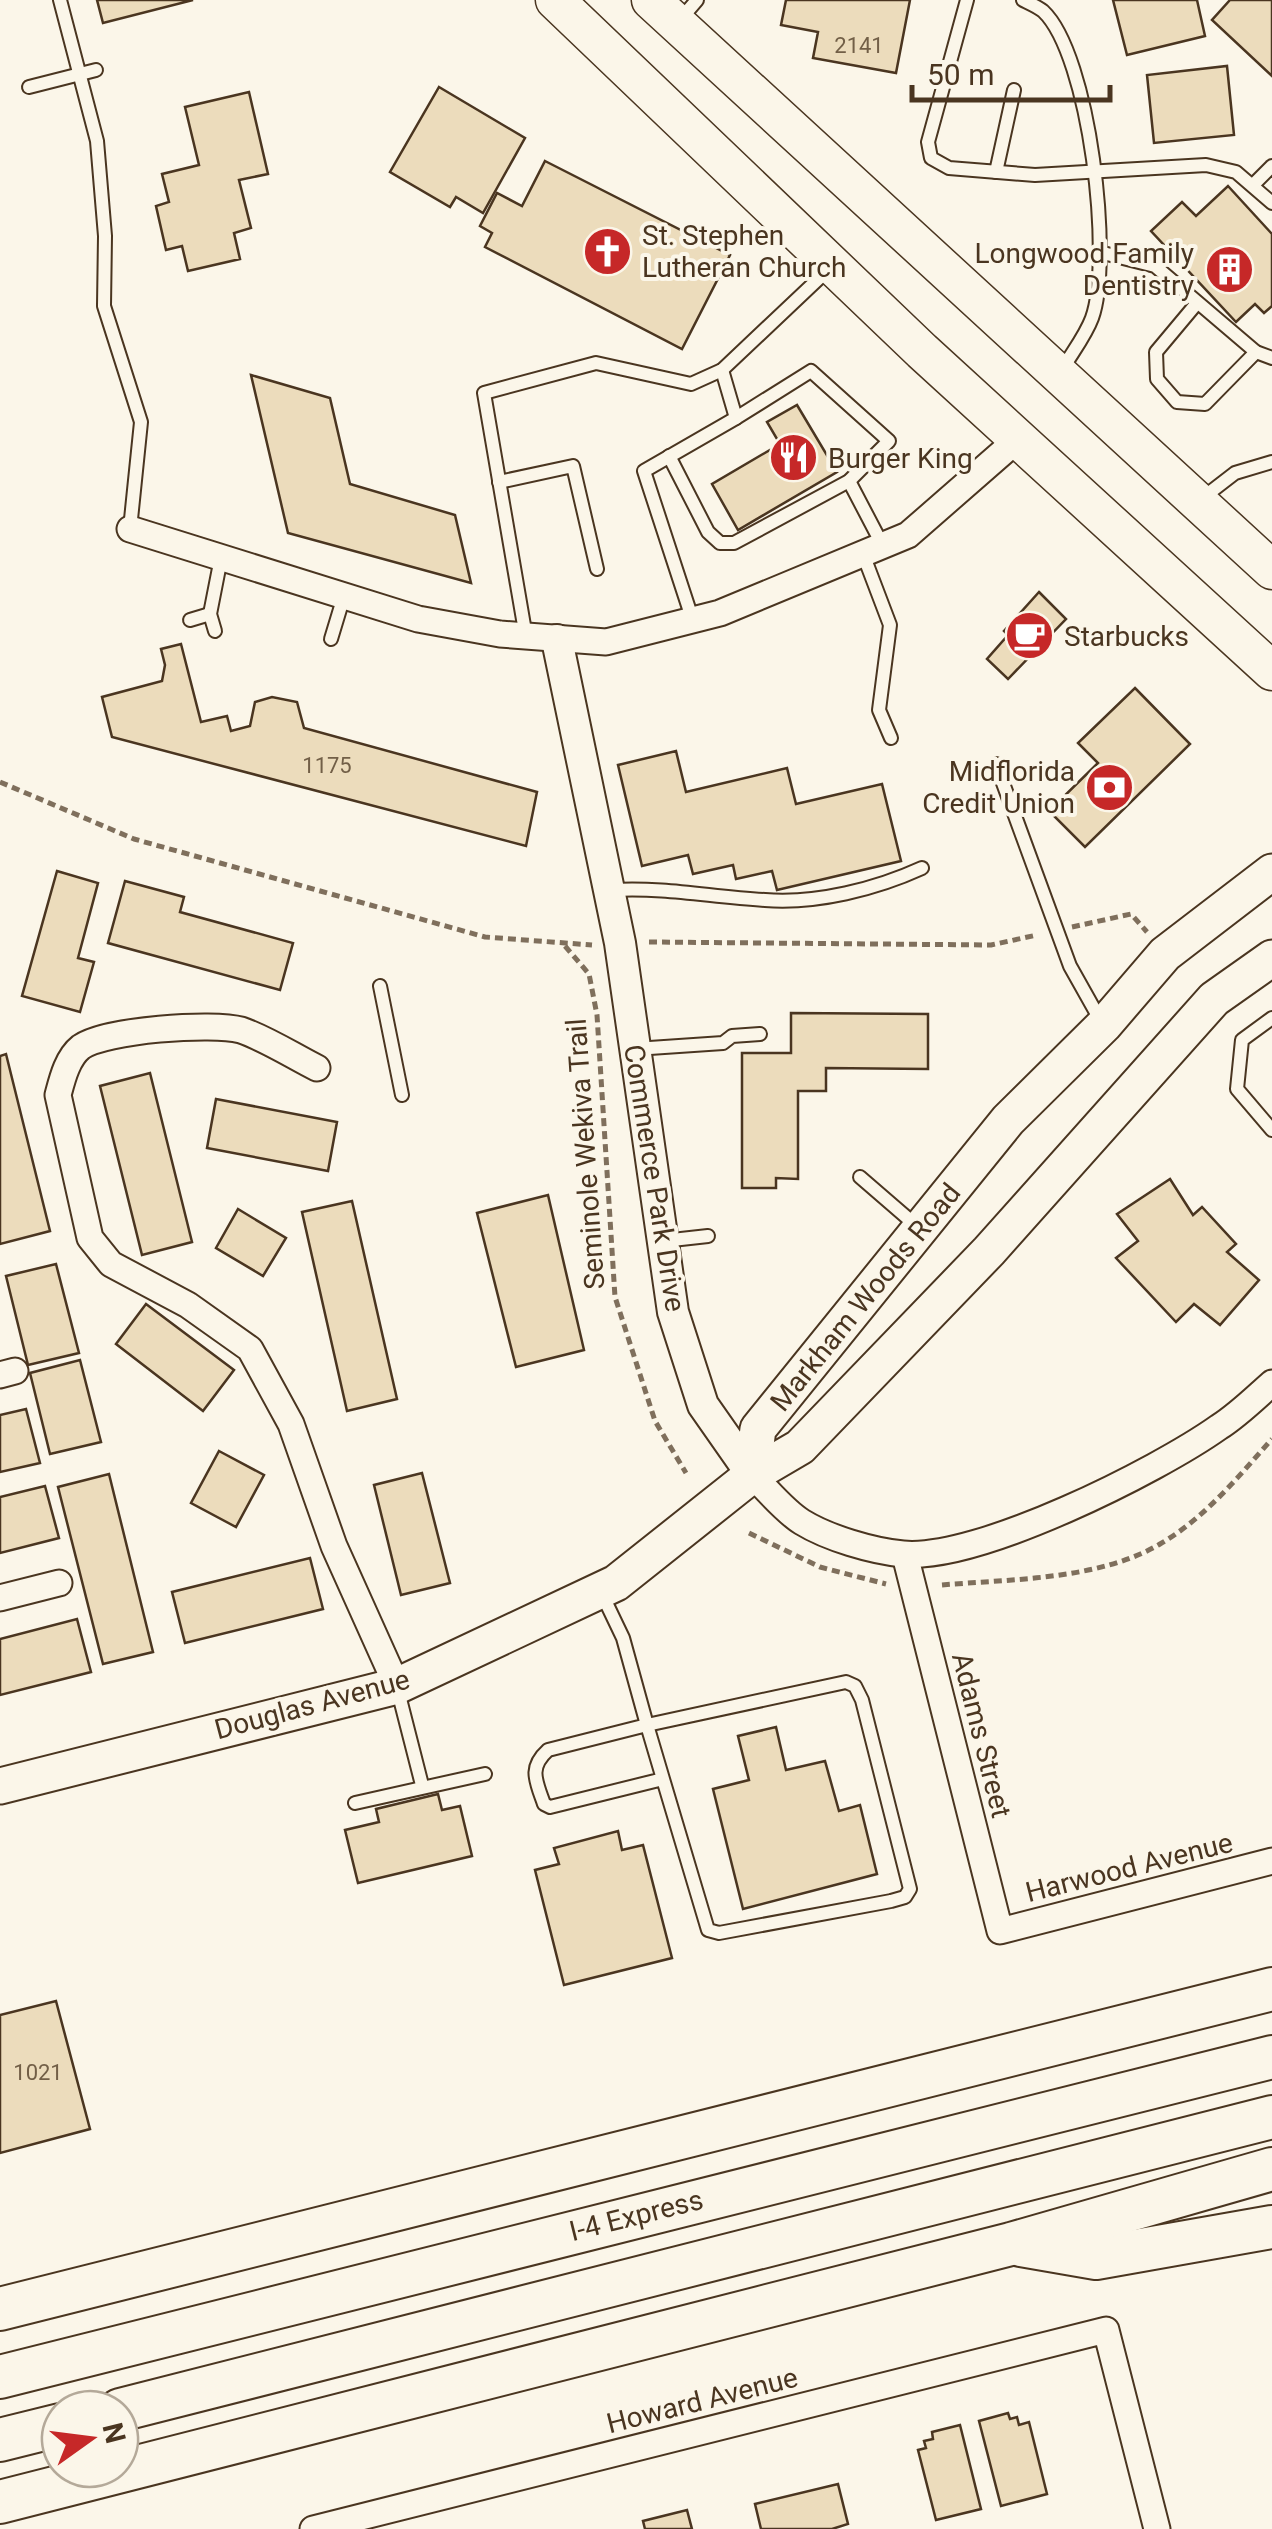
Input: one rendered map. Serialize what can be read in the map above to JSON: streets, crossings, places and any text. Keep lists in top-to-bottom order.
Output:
{
  "streets": {
    "highway": ["I-4 Express"],
    "main road": ["Markham Woods Road", "Douglas Avenue"],
    "street": [
      "Commerce Park Drive",
      "Adams Street",
      "Harwood Avenue",
      "Howard Avenue"
    ],
    "path": ["Seminole Wekiva Trail"]
  },
  "crossings": [
    ["Commerce Park Drive", "Markham Woods Road"],
    ["Commerce Park Drive", "Douglas Avenue"],
    ["Commerce Park Drive", "Adams Street"],
    ["Markham Woods Road", "Douglas Avenue"],
    ["Adams Street", "Harwood Avenue"]
  ],
  "places": {
    "church": ["St. Stephen Lutheran Church"],
    "building": ["Longwood Family Dentistry"],
    "restaurant": ["Burger King"],
    "cafe": ["Starbucks"],
    "bank": ["Midflorida Credit Union"]
  },
  "house_numbers": ["2141", "1175", "1021"],
  "scale_bar": "50 m",
  "north": "right"
}
